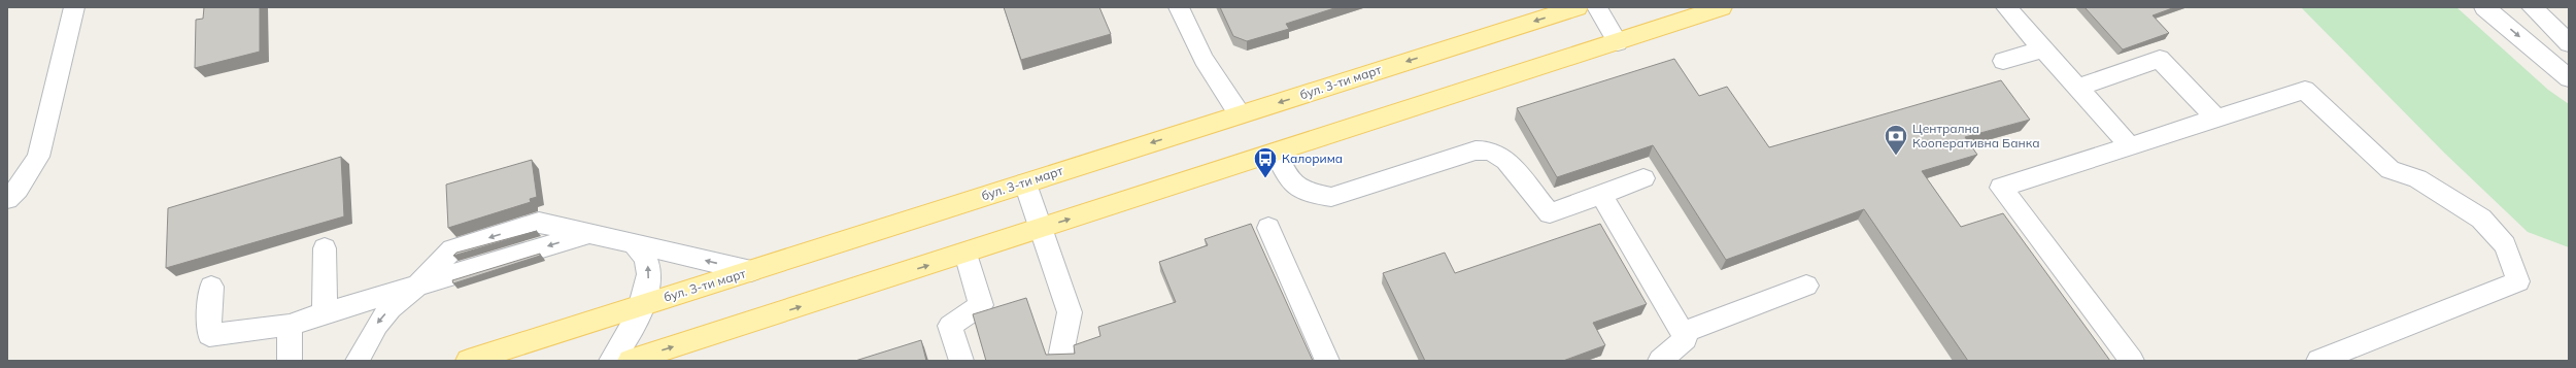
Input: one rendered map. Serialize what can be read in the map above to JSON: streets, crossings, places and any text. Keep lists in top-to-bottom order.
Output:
{
  "streets": {
    "main road": ["бул. 3-ти март"]
  },
  "places": {
    "bank": ["Централна Кооперативна Банка"],
    "bus stop": ["Калорима"]
  }
}
